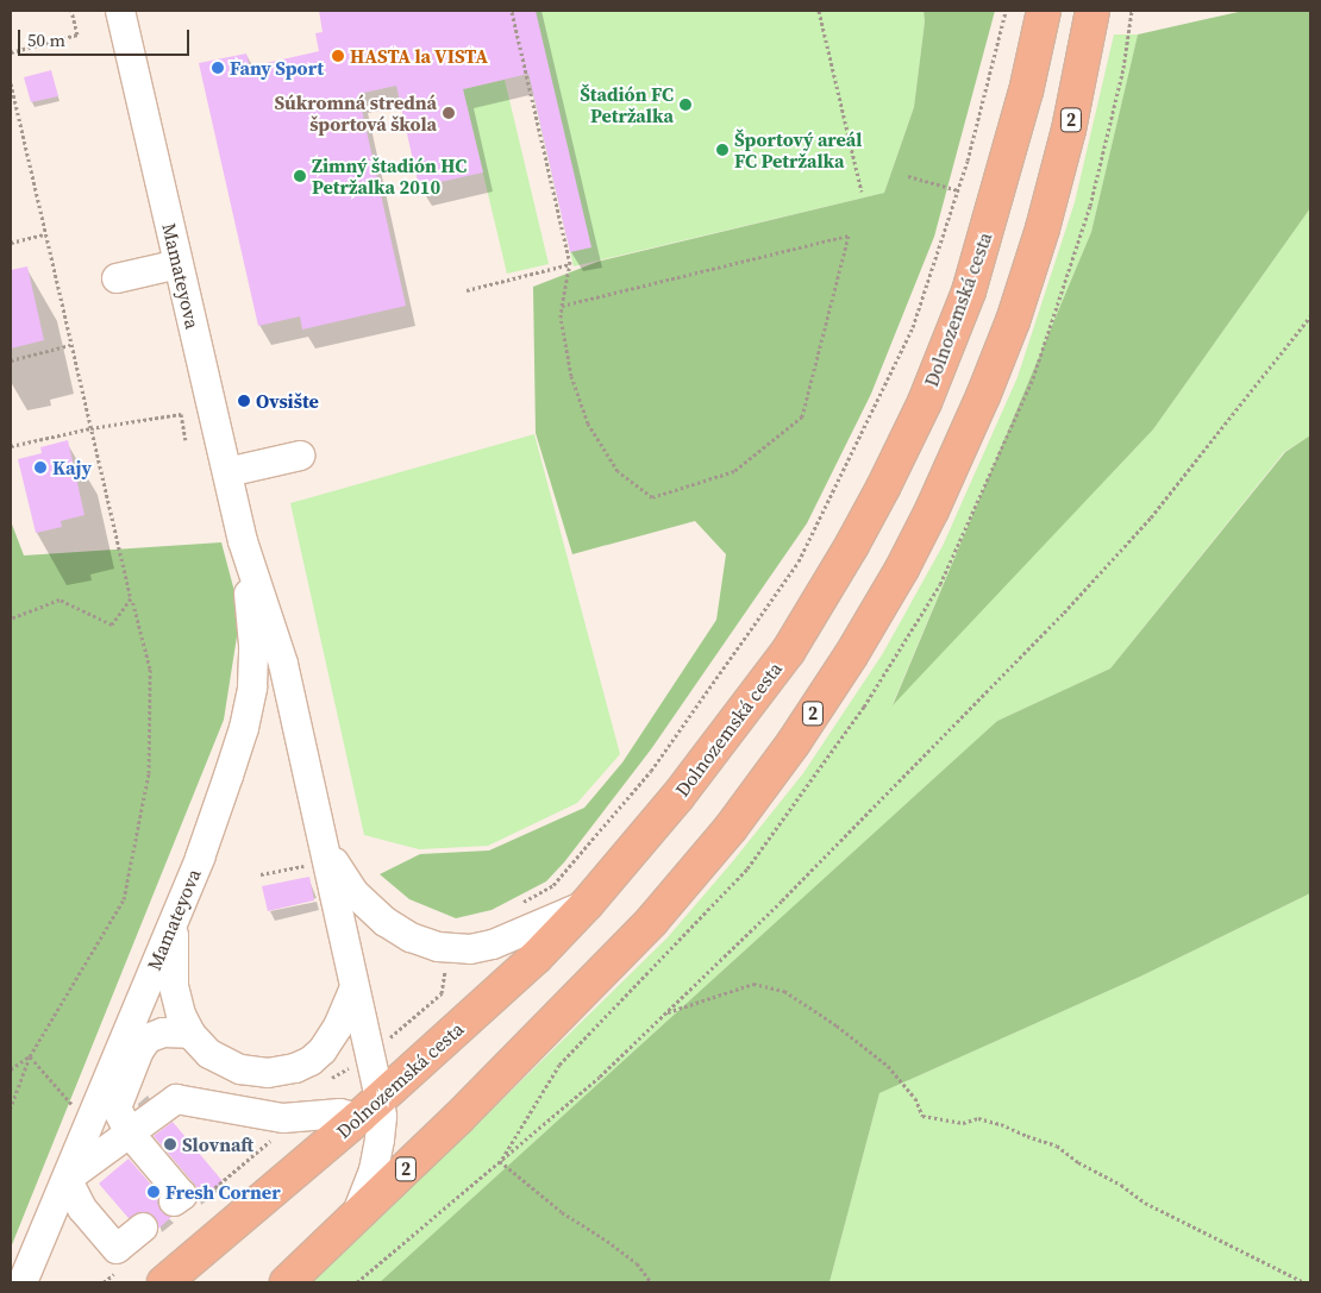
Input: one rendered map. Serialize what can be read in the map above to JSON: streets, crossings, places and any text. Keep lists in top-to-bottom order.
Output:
{
  "streets": {
    "main road": ["2", "Dolnozemská cesta"],
    "street": ["Mamateyova"]
  },
  "crossings": [
    ["2", "Mamateyova"],
    ["Mamateyova", "Dolnozemská cesta"]
  ],
  "places": [
    "HASTA la VISTA",
    "Fany Sport",
    "Štadión FC Petržalka",
    "Súkromná stredná športová škola",
    "Športový areál FC Petržalka",
    "Zimný štadión HC Petržalka 2010",
    "Ovsište",
    "Kajy",
    "Slovnaft",
    "Fresh Corner"
  ],
  "scale_bar": "50 m"
}
